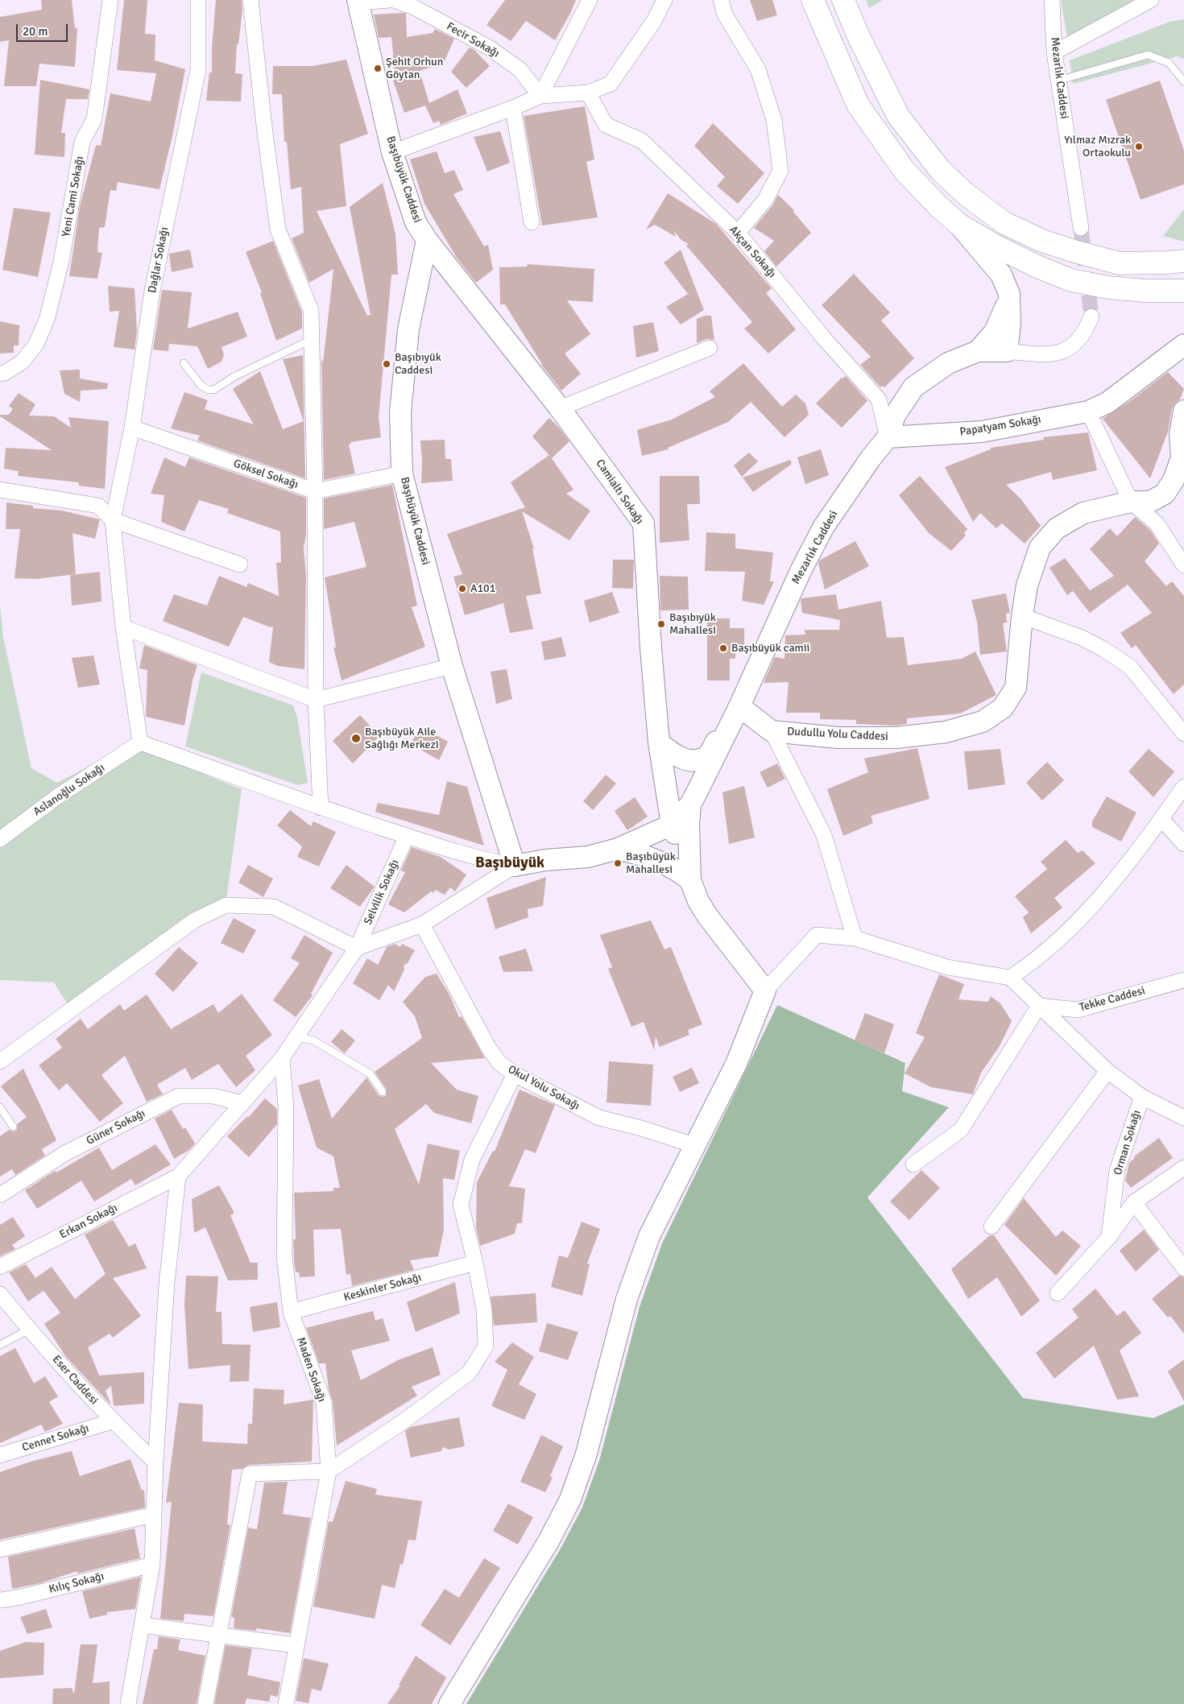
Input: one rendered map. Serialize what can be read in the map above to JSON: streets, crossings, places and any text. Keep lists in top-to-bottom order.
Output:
{
  "streets": {
    "main road": [
      "Mezarlık Caddesi",
      "Başıbüyük Caddesi",
      "Papatyam Sokağı",
      "Camialtı Sokağı",
      "Dudullu Yolu Caddesi"
    ],
    "street": [
      "Fecir Sokağı",
      "Yeni Cami Sokağı",
      "Akçan Sokağı",
      "Dağlar Sokağı",
      "Göksel Sokağı",
      "Aslanoğlu Sokağı",
      "Selvilik Sokağı",
      "Tekke Caddesi",
      "Okul Yolu Sokağı",
      "Güner Sokağı",
      "Orman Sokağı",
      "Erkan Sokağı",
      "Keskinler Sokağı",
      "Maden Sokağı",
      "Eser Caddesi",
      "Cennet Sokağı",
      "Kılıç Sokağı"
    ]
  },
  "crossings": [
    ["Mezarlık Caddesi", "Akçan Sokağı"],
    ["Mezarlık Caddesi", "Papatyam Sokağı"],
    ["Mezarlık Caddesi", "Camialtı Sokağı"],
    ["Mezarlık Caddesi", "Dudullu Yolu Caddesi"],
    ["Başıbüyük Caddesi", "Camialtı Sokağı"],
    ["Akçan Sokağı", "Papatyam Sokağı"],
    ["Dağlar Sokağı", "Göksel Sokağı"],
    ["Dağlar Sokağı", "Aslanoğlu Sokağı"],
    ["Selvilik Sokağı", "Güner Sokağı"],
    ["Selvilik Sokağı", "Erkan Sokağı"],
    ["Selvilik Sokağı", "Maden Sokağı"],
    ["Keskinler Sokağı", "Maden Sokağı"],
    ["Eser Caddesi", "Cennet Sokağı"]
  ],
  "districts": ["Başıbüyük"],
  "places": [
    "Şehit Orhun Göytan",
    "Yılmaz Mızrak Ortaokulu",
    "Başıbıyük Caddesi",
    "A101",
    "Başıbıyük Mahallesi",
    "Başıbüyük camii",
    "Başıbüyük Aile Sağlığı Merkezi",
    "Başıbüyük Mahallesi"
  ],
  "scale_bar": "20 m"
}
